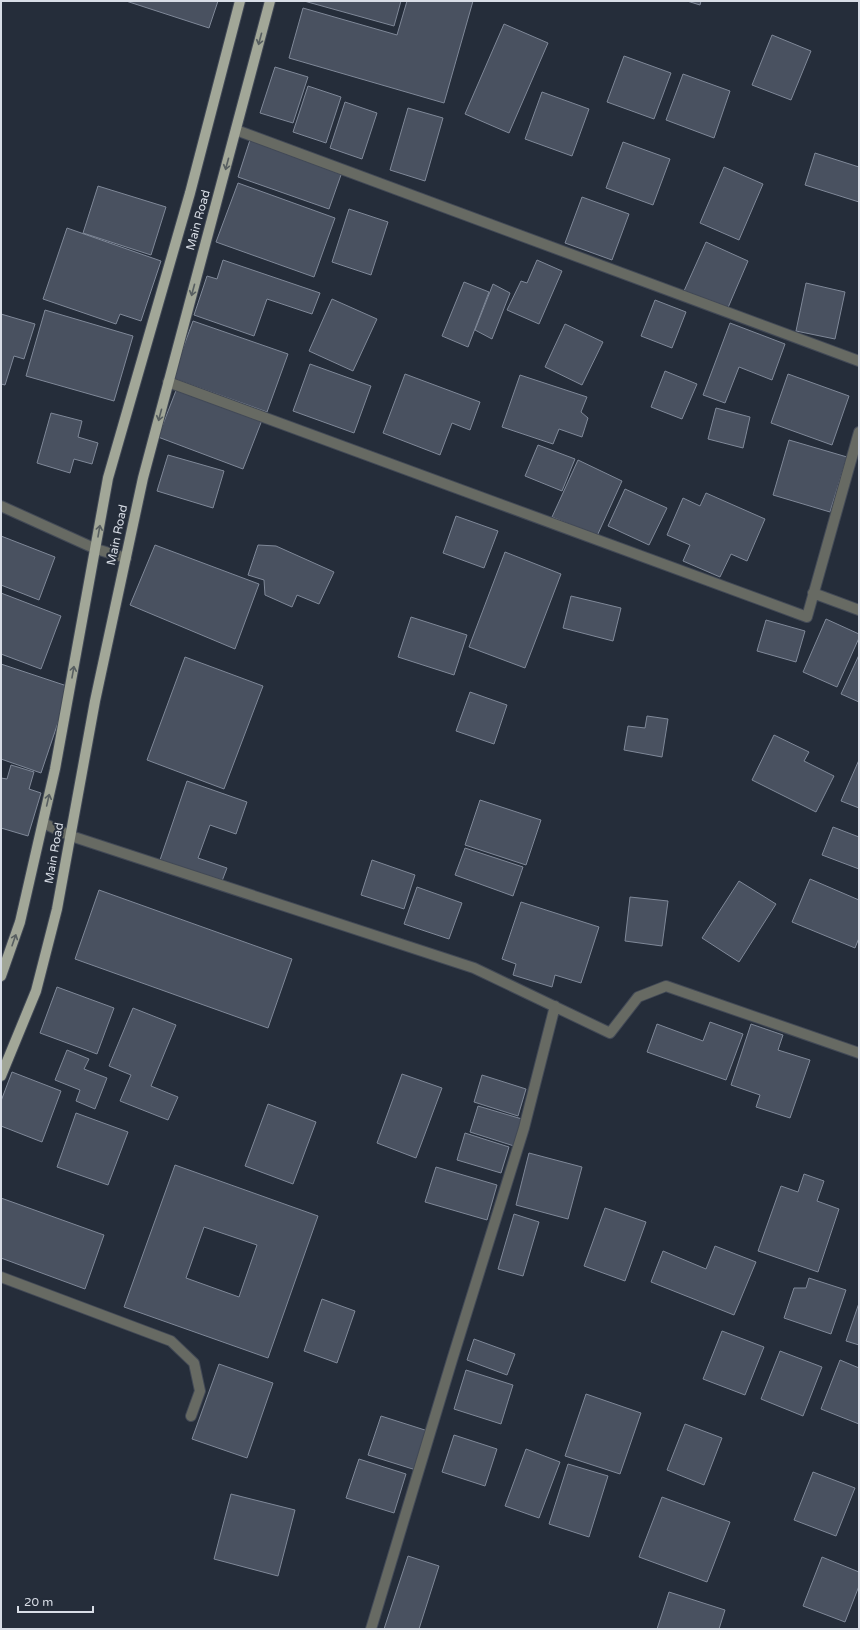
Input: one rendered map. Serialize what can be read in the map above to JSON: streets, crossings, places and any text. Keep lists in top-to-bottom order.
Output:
{
  "streets": {
    "main road": ["Main Road"]
  },
  "scale_bar": "20 m"
}
